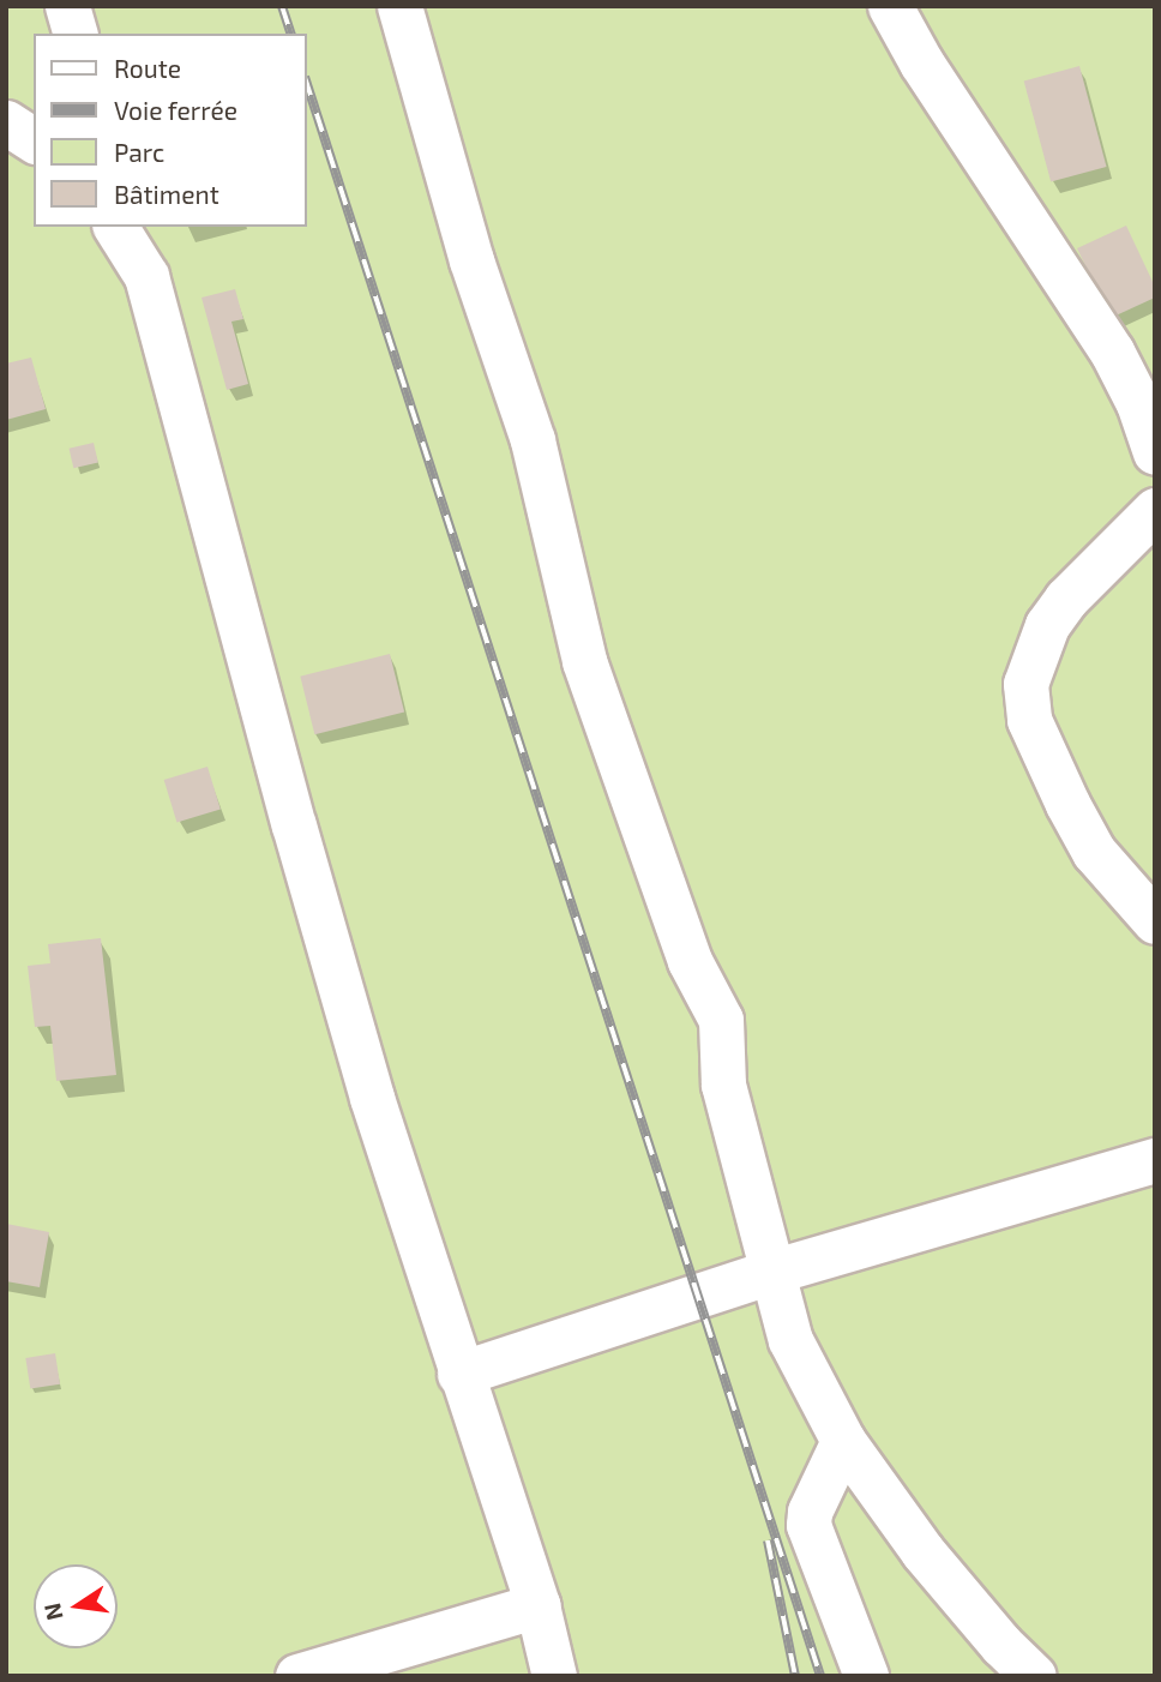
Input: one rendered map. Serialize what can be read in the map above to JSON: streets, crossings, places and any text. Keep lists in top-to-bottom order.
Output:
{
  "legend": [
    "Route",
    "Voie ferrée",
    "Parc",
    "Bâtiment"
  ],
  "north": "left"
}
